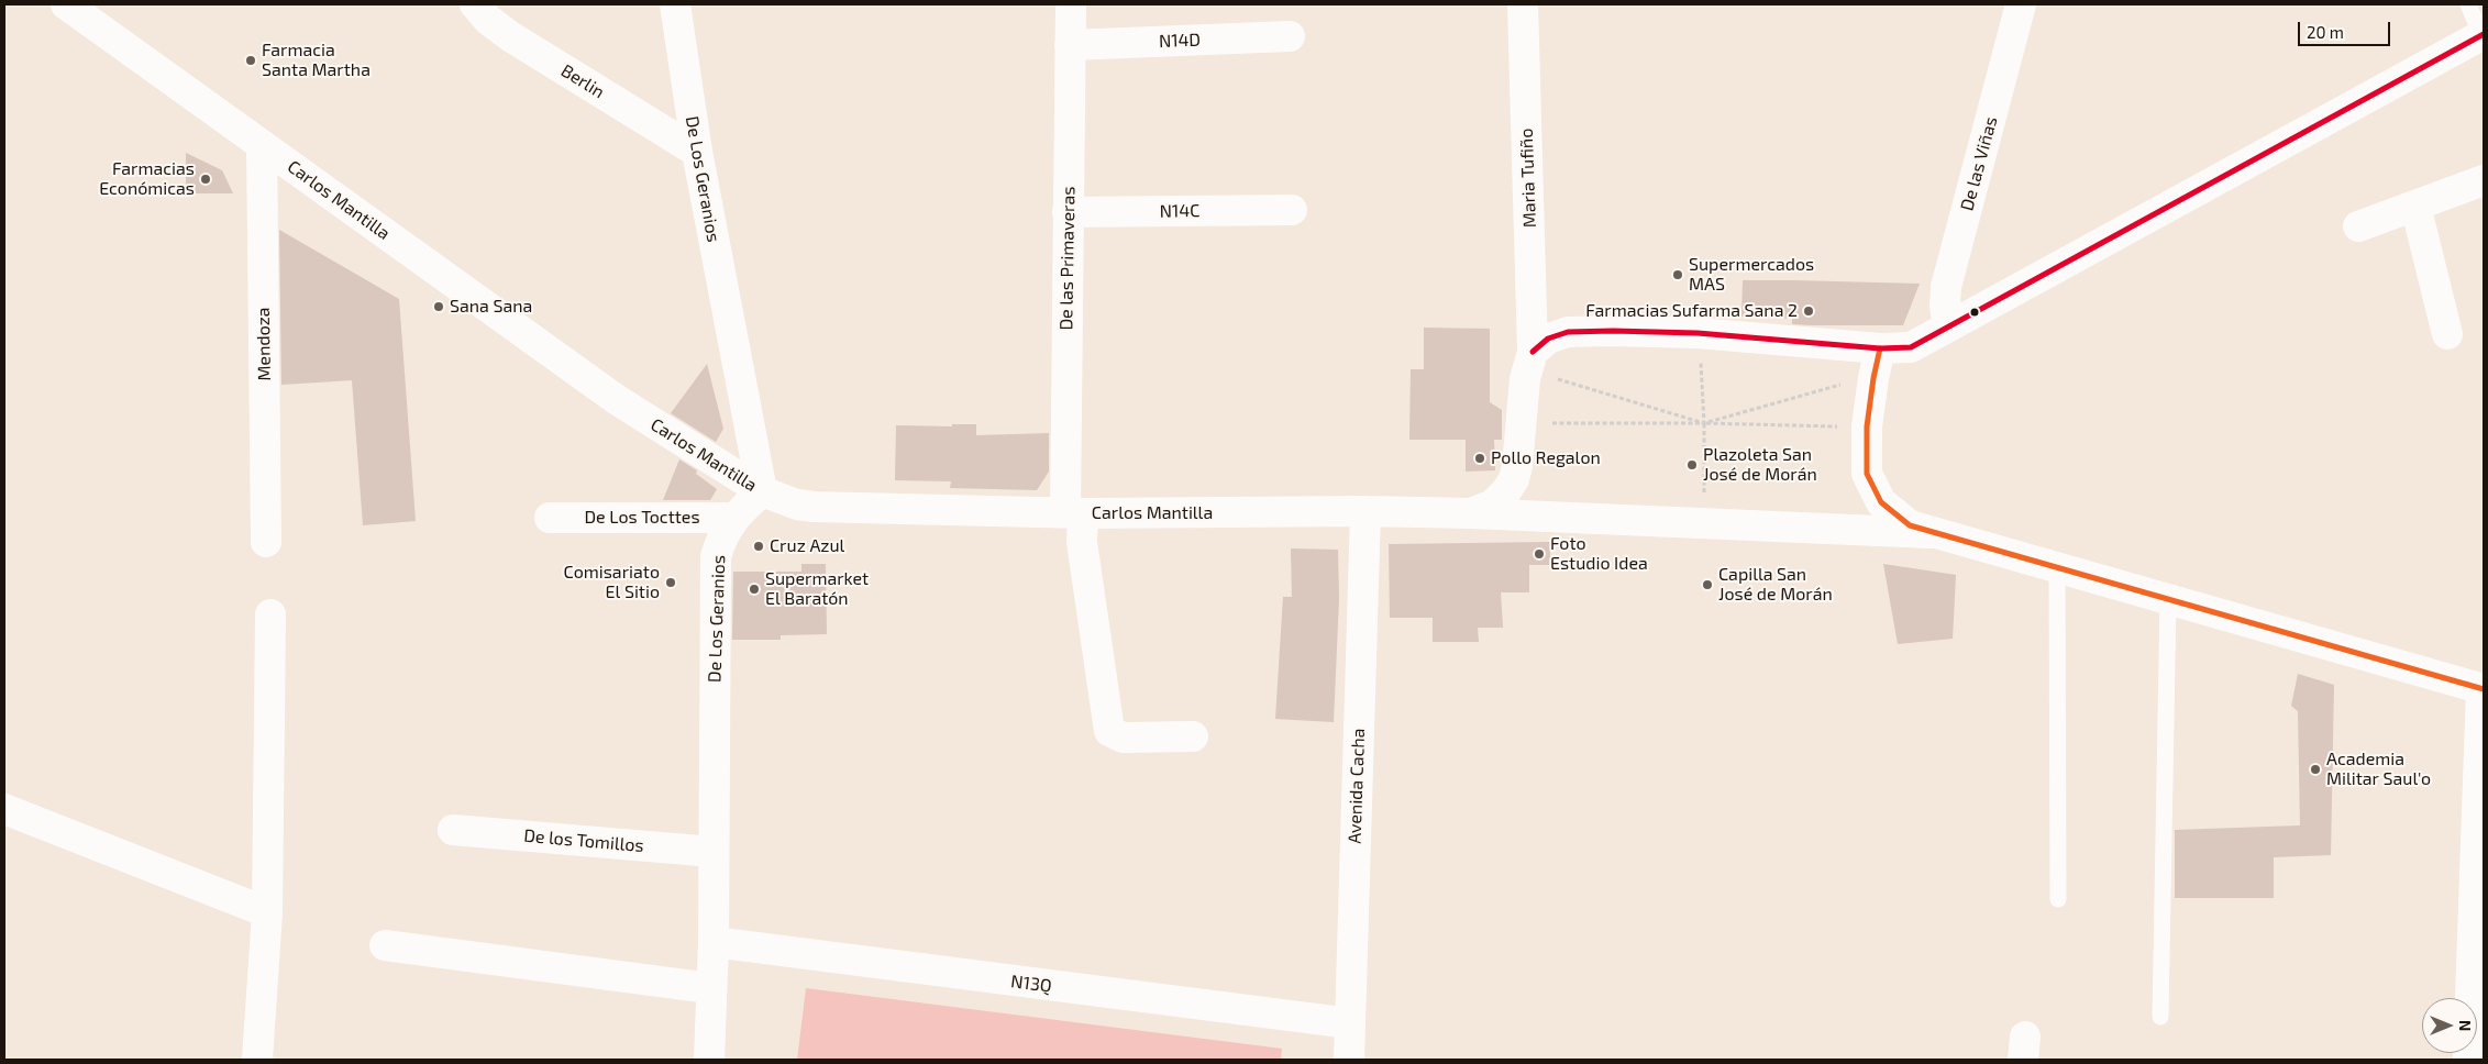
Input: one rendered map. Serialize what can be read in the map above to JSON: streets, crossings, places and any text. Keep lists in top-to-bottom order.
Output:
{
  "streets": {
    "street": [
      "N14D",
      "Berlin",
      "De las Viñas",
      "Maria Tufiño",
      "De Los Geranios",
      "Carlos Mantilla",
      "N14C",
      "De las Primaveras",
      "Mendoza",
      "De Los Tocttes",
      "Avenida Cacha",
      "De los Tomillos",
      "N13Q"
    ]
  },
  "crossings": [
    ["N14D", "De las Primaveras"],
    ["Berlin", "De Los Geranios"],
    ["Maria Tufiño", "Carlos Mantilla"],
    ["De Los Geranios", "Carlos Mantilla"],
    ["De Los Geranios", "De Los Tocttes"],
    ["De Los Geranios", "De los Tomillos"],
    ["De Los Geranios", "N13Q"],
    ["Carlos Mantilla", "De las Primaveras"],
    ["Carlos Mantilla", "Mendoza"],
    ["Carlos Mantilla", "Avenida Cacha"],
    ["N14C", "De las Primaveras"],
    ["Avenida Cacha", "N13Q"]
  ],
  "places": [
    "Farmacia Santa Martha",
    "Farmacias Económicas",
    "Supermercados MAS",
    "Sana Sana",
    "Farmacias Sufarma Sana 2",
    "Pollo Regalon",
    "Plazoleta San José de Morán",
    "Cruz Azul",
    "Foto Estudio Idea",
    "Comisariato El Sitio",
    "Capilla San José de Morán",
    "Supermarket El Baratón",
    "Academia Militar Saul'o"
  ],
  "scale_bar": "20 m",
  "north": "right"
}
